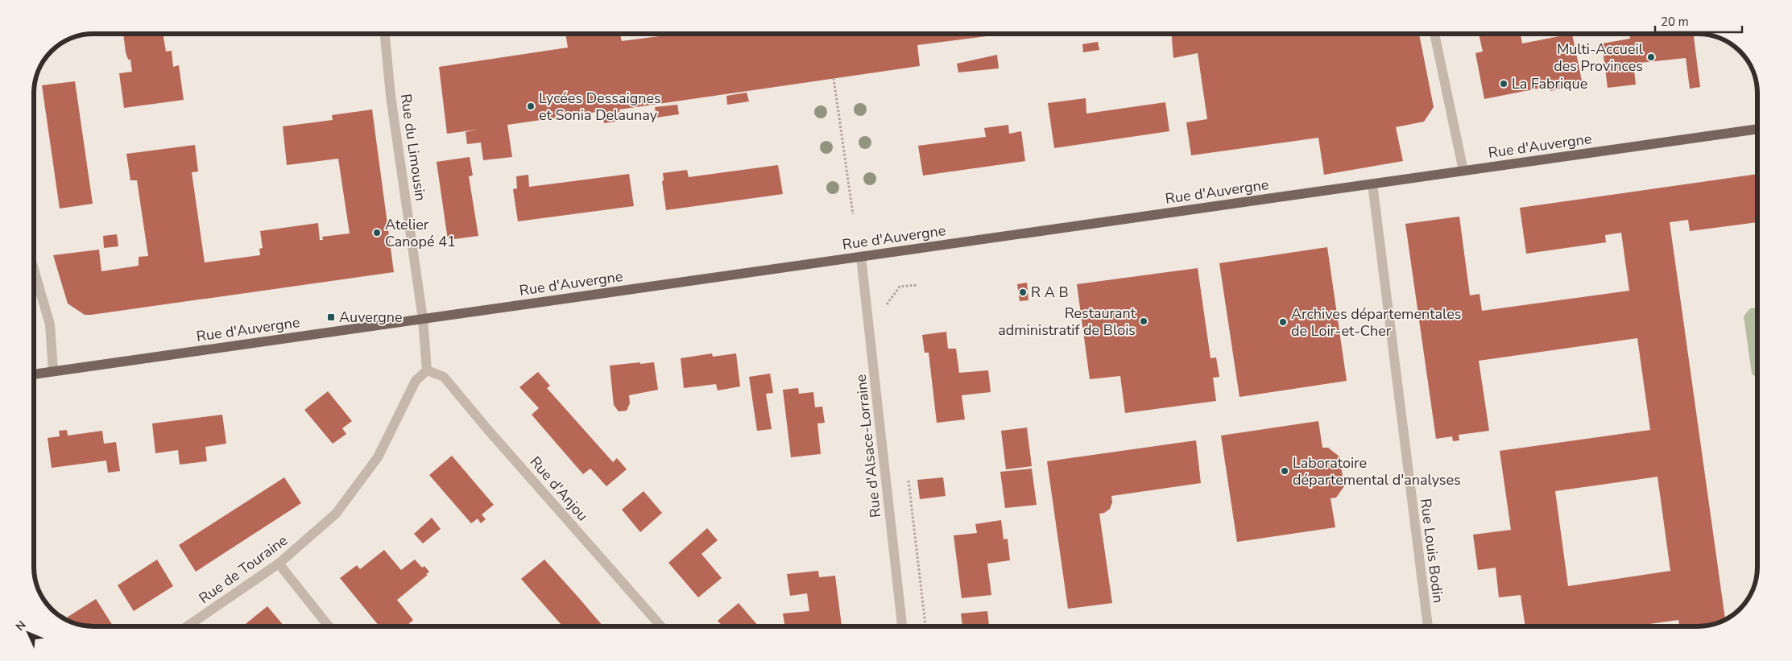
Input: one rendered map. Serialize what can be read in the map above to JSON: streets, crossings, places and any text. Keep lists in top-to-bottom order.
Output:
{
  "streets": {
    "main road": ["Rue d'Auvergne"],
    "street": [
      "Rue du Limousin",
      "Rue d'Alsace-Lorraine",
      "Rue d'Anjou",
      "Rue Louis Bodin",
      "Rue de Touraine"
    ]
  },
  "crossings": [
    ["Rue d'Auvergne", "Rue du Limousin"],
    ["Rue d'Auvergne", "Rue d'Alsace-Lorraine"],
    ["Rue d'Auvergne", "Rue Louis Bodin"],
    ["Rue du Limousin", "Rue d'Anjou"],
    ["Rue du Limousin", "Rue de Touraine"],
    ["Rue d'Anjou", "Rue de Touraine"]
  ],
  "places": {
    "other": [
      "Multi-Accueil des Provinces",
      "La Fabrique",
      "Lycées Dessaignes et Sonia Delaunay",
      "Atelier Canopé 41",
      "R A B",
      "Restaurant administratif de Blois",
      "Archives départementales de Loir-et-Cher",
      "Laboratoire départemental d'analyses"
    ],
    "transit": ["Auvergne"]
  },
  "scale_bar": "20 m",
  "north": "top left"
}
